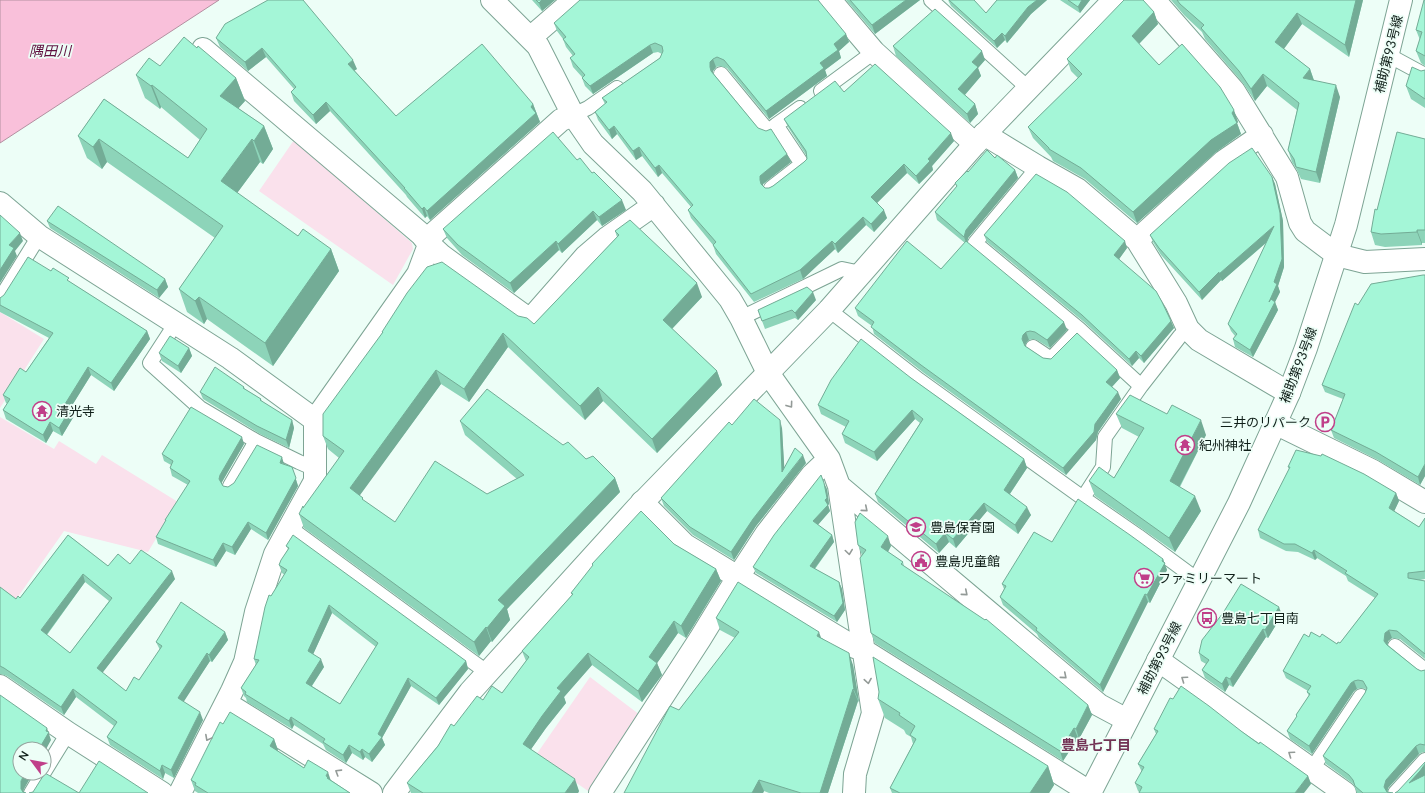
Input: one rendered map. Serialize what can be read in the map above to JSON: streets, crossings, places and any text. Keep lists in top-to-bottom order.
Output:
{
  "streets": {
    "street": ["補助第93号線"]
  },
  "districts": ["豊島七丁目"],
  "water": ["隅田川"],
  "places": {
    "temple": ["清光寺", "紀州神社"],
    "parking": ["三井のリパーク"],
    "school or university": ["豊島保育園"],
    "public building": ["豊島児童館"],
    "supermarket": ["ファミリーマート"],
    "bus stop": ["豊島七丁目南"]
  },
  "north": "top left"
}
